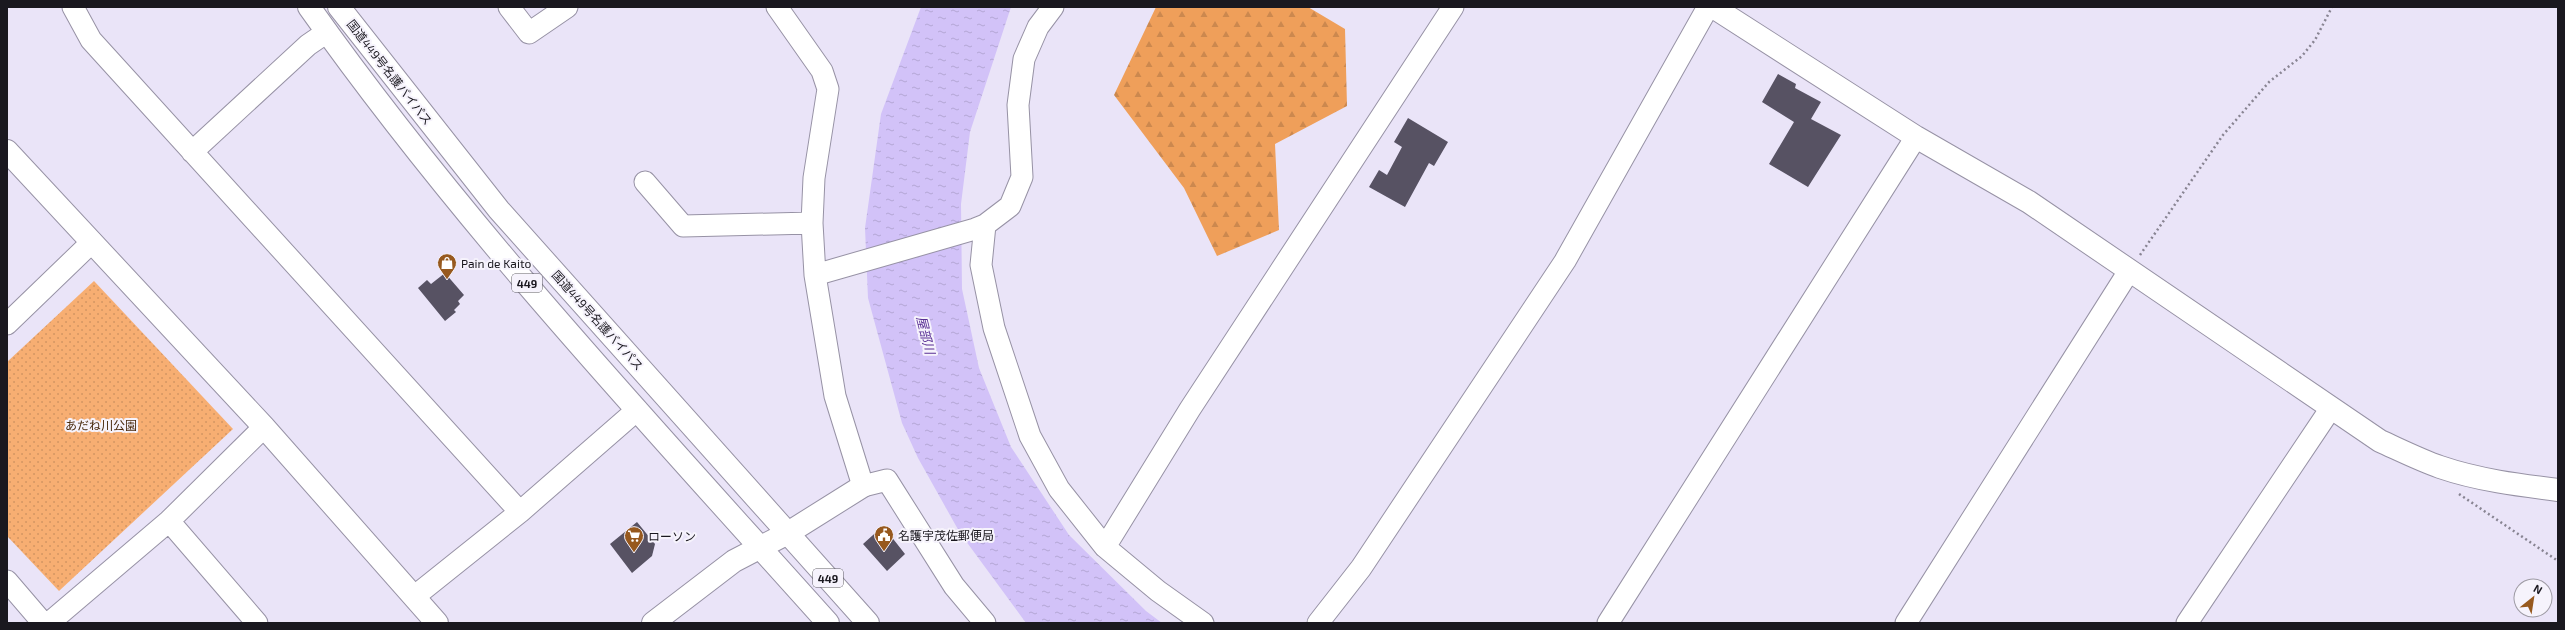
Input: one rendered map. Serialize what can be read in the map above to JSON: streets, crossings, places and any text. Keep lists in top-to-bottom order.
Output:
{
  "streets": {
    "main road": ["国道449号名護バイパス", "449"]
  },
  "water": ["屋部川"],
  "parks": ["あだね川公園"],
  "places": {
    "shop": ["Pain de Kaito"],
    "public building": ["名護宇茂佐郵便局"],
    "supermarket": ["ローソン"]
  },
  "north": "top right"
}
